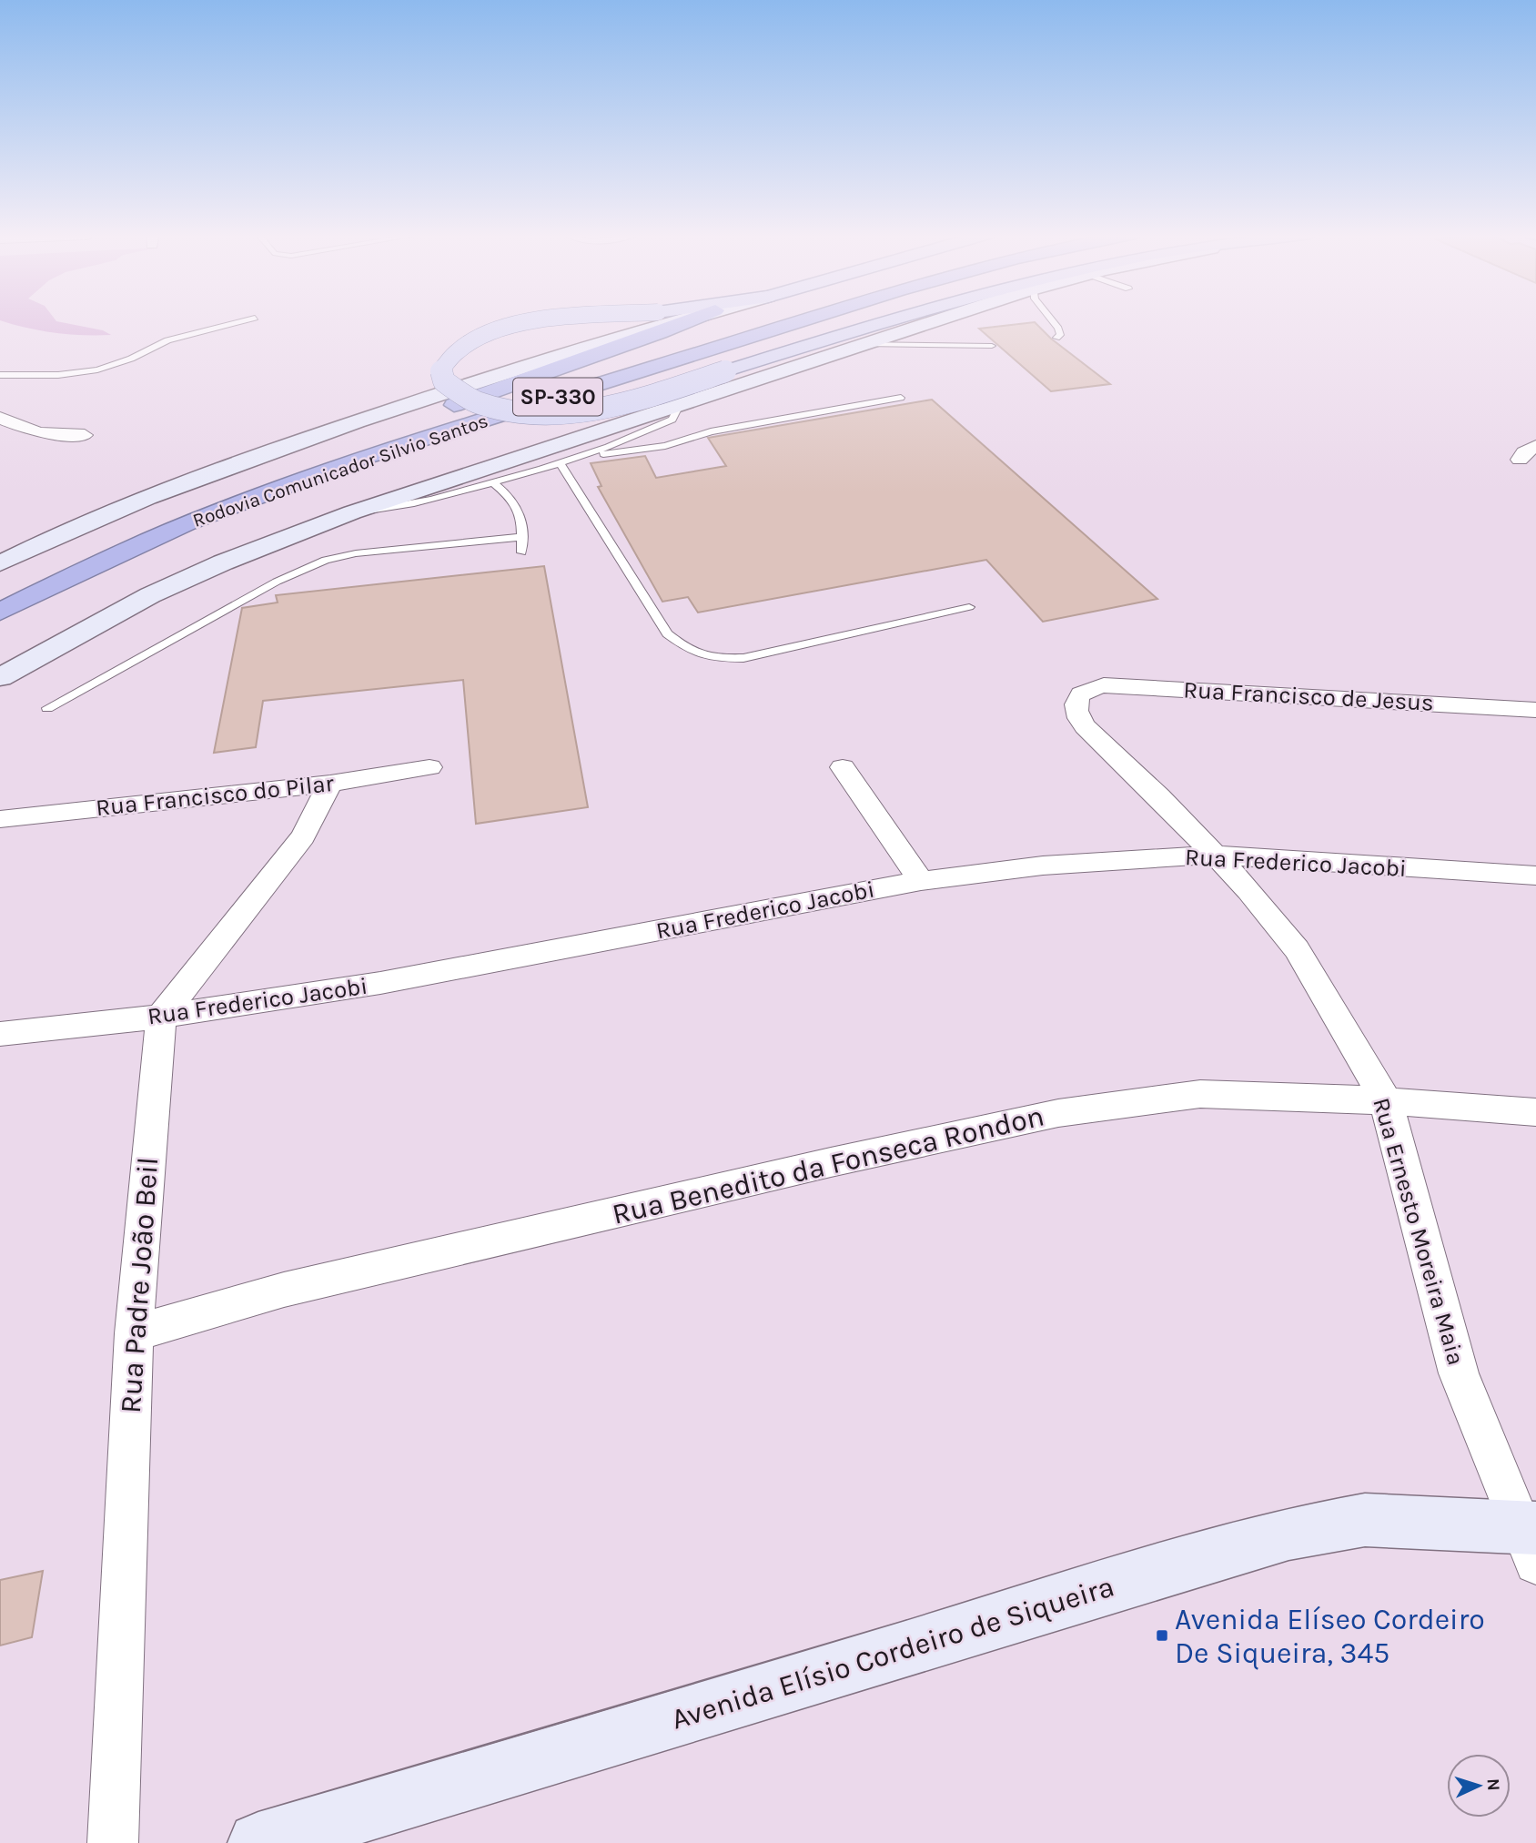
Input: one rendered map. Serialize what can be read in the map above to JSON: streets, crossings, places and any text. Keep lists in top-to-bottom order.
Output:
{
  "streets": {
    "highway": ["SP-330", "Rodovia Comunicador Silvio Santos"],
    "main road": ["Avenida Elísio Cordeiro de Siqueira"],
    "street": [
      "Rua Francisco de Jesus",
      "Rua Francisco do Pilar",
      "Rua Frederico Jacobi",
      "Rua Benedito da Fonseca Rondon",
      "Rua Ernesto Moreira Maia",
      "Rua Padre João Beil"
    ]
  },
  "crossings": [
    ["Rua Francisco de Jesus", "Rua Ernesto Moreira Maia"],
    ["Rua Frederico Jacobi", "Rua Ernesto Moreira Maia"],
    ["Rua Frederico Jacobi", "Rua Padre João Beil"],
    ["Rua Benedito da Fonseca Rondon", "Rua Ernesto Moreira Maia"],
    ["Rua Benedito da Fonseca Rondon", "Rua Padre João Beil"],
    ["Rua Ernesto Moreira Maia", "Avenida Elísio Cordeiro de Siqueira"]
  ],
  "places": {
    "transit": ["Avenida Elíseo Cordeiro De Siqueira, 345"]
  },
  "north": "right"
}
